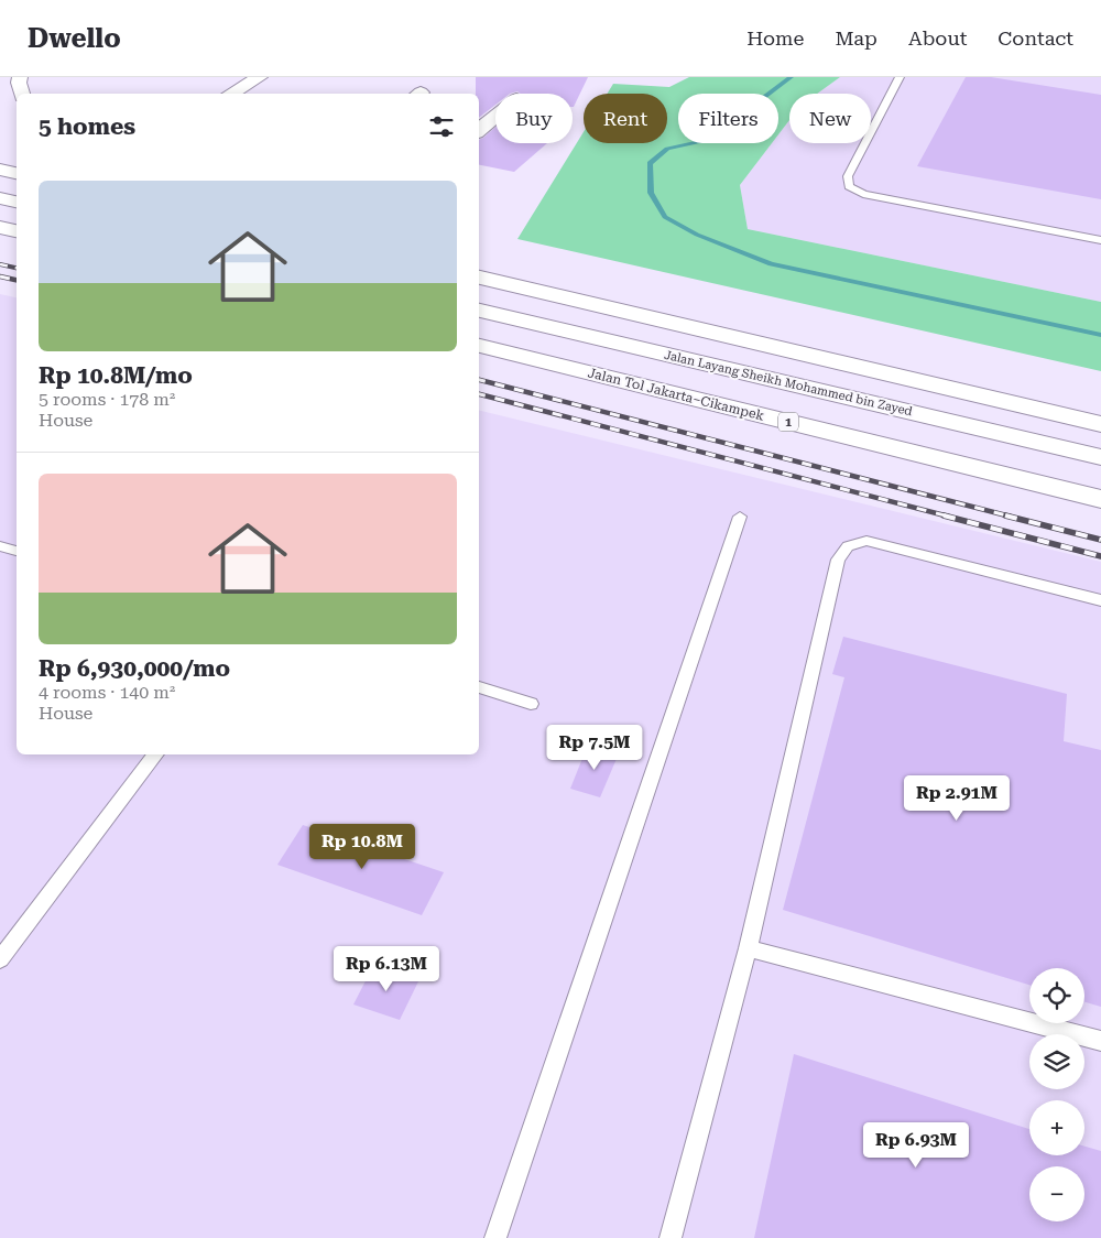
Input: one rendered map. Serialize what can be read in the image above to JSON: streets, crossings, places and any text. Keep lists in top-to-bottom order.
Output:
{
  "streets": {
    "main road": ["Jalan Layang Sheikh Mohammed bin Zayed", "Jalan Tol Jakarta–Cikampek", "1"]
  },
  "page": {
    "header": "Dwello",
    "nav": [
      "Home",
      "Map",
      "About",
      "Contact"
    ],
    "chip": [
      "Buy",
      "Rent",
      "Filters",
      "New"
    ],
    "heading": "5 homes",
    "list": [
      {
        "name": "Rp 10.8M/mo",
        "note": "5 rooms · 178 m² · House"
      },
      {
        "name": "Rp 6,930,000/mo",
        "note": "4 rooms · 140 m² · House"
      }
    ],
    "price": [
      "Rp 7.5M",
      "Rp 2.91M",
      "Rp 10.8M",
      "Rp 6.13M",
      "Rp 6.93M"
    ],
    "map_buttons": ["+", "−"]
  }
}
